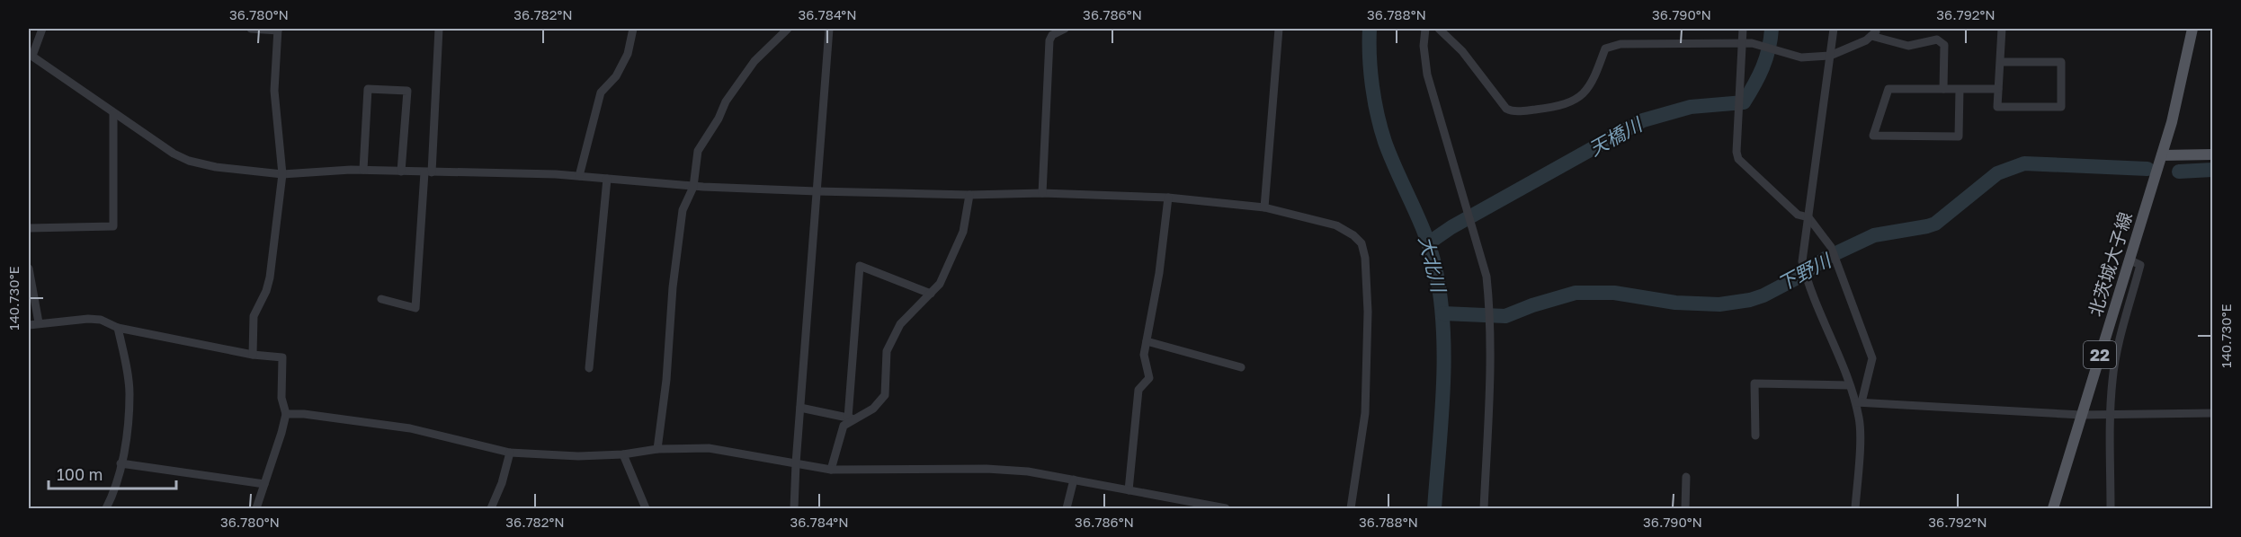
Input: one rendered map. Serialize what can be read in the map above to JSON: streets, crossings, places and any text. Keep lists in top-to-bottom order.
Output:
{
  "streets": {
    "main road": ["北茨城大子線", "22"]
  },
  "water": ["天橋川", "大北川", "下野川"],
  "scale_bar": "100 m",
  "coordinates": [
    "36.780°N",
    "36.782°N",
    "36.784°N",
    "36.786°N",
    "36.788°N",
    "36.790°N",
    "36.792°N",
    "140.730°E"
  ]
}
